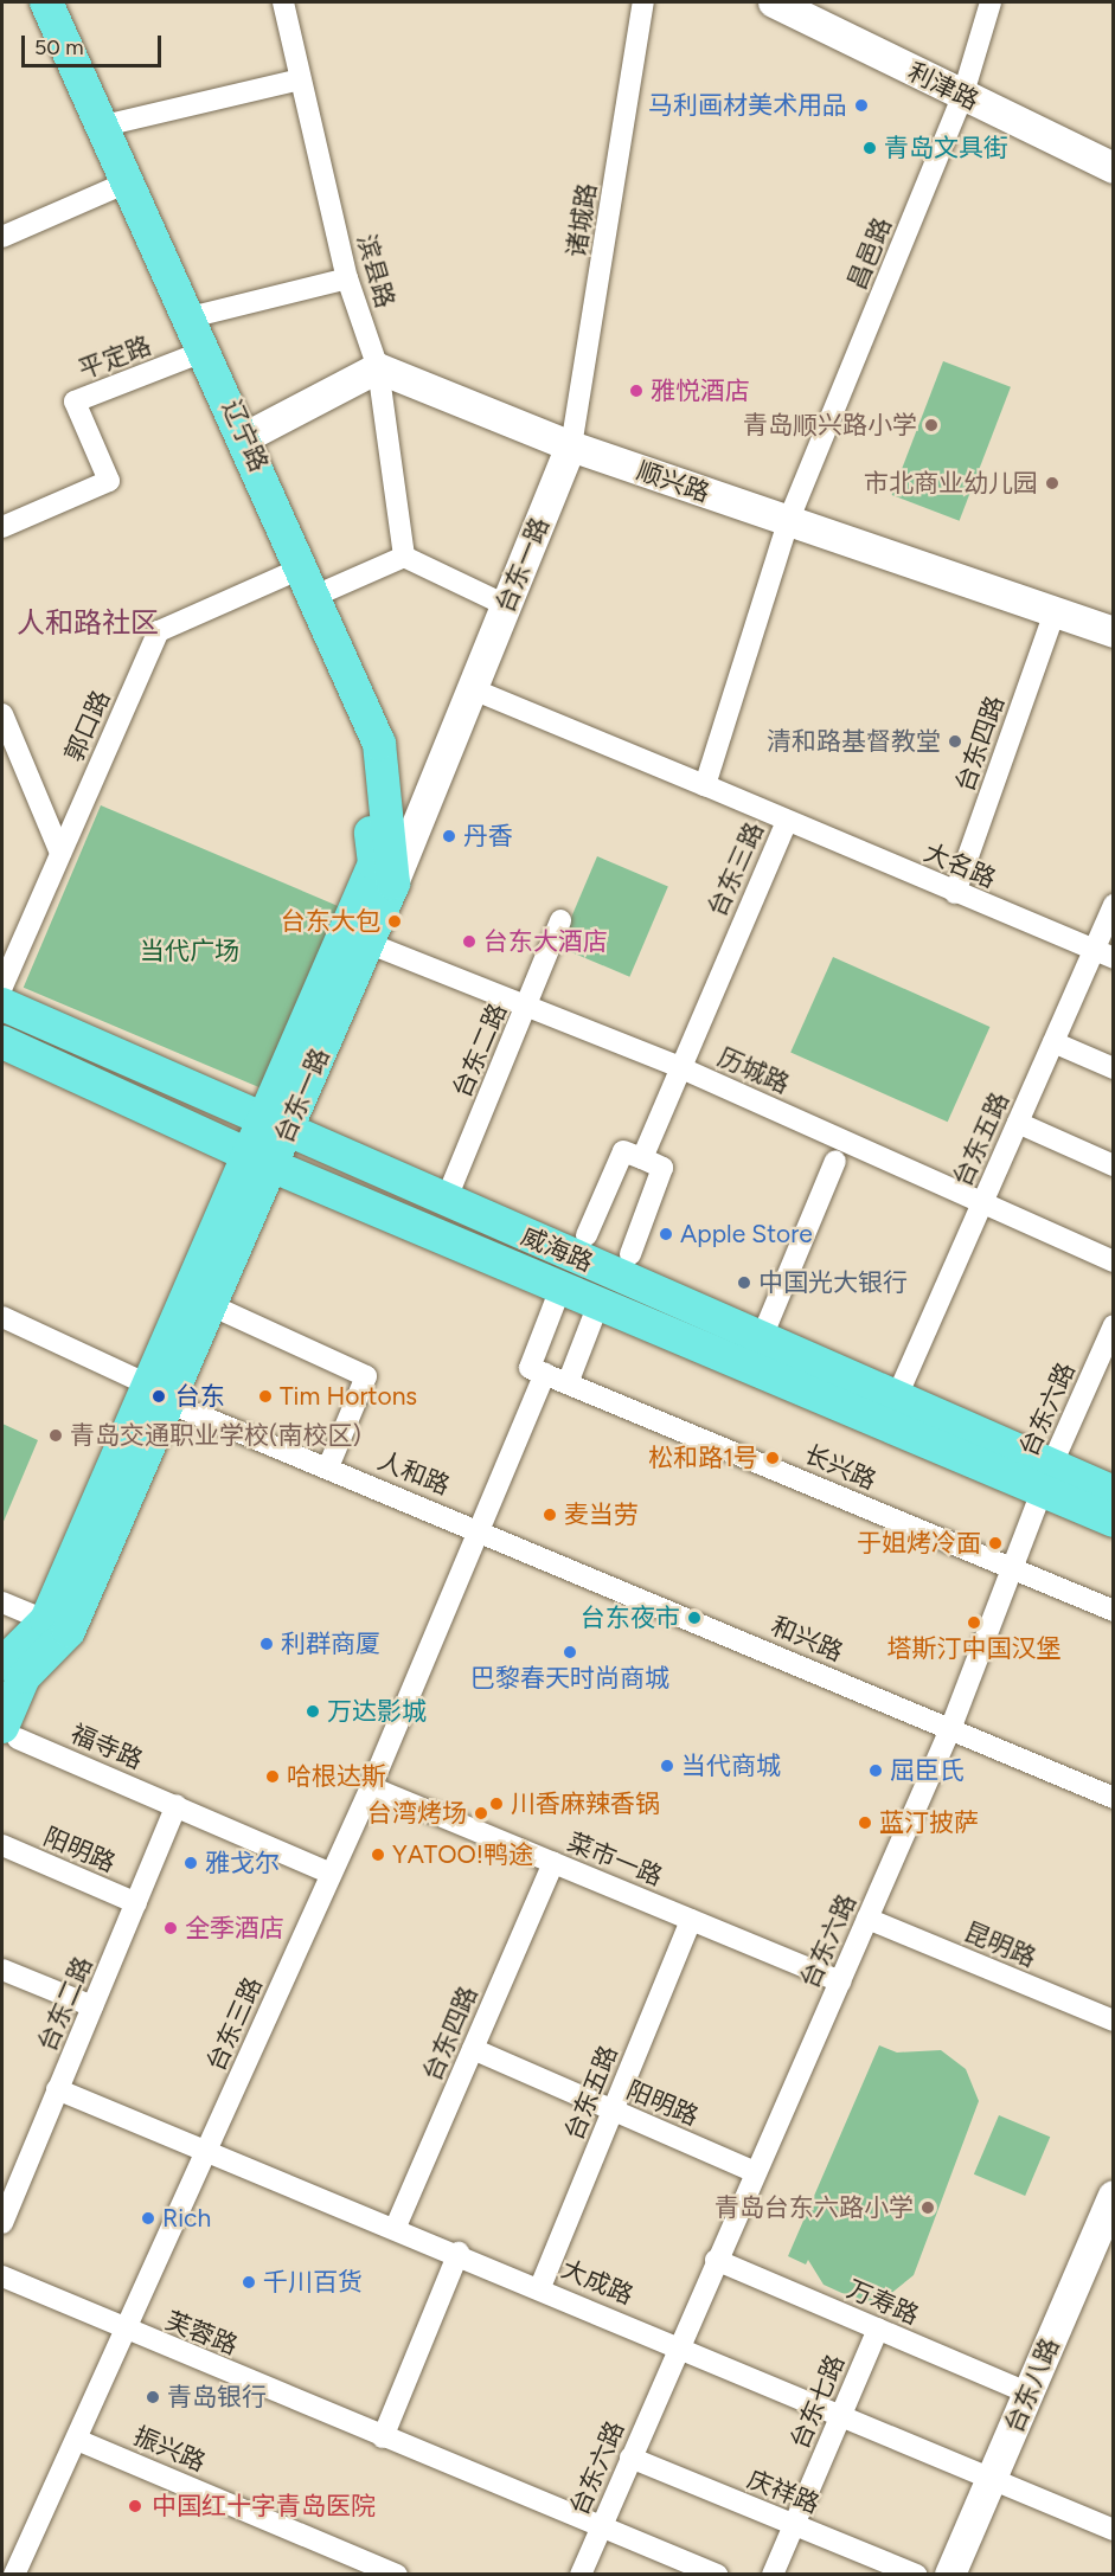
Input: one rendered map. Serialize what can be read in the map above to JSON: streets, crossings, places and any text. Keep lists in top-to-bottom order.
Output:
{
  "streets": {
    "main road": ["辽宁路", "台东一路", "威海路"],
    "street": [
      "利津路",
      "诸城路",
      "昌邑路",
      "滨县路",
      "平定路",
      "顺兴路",
      "郭口路",
      "台东四路",
      "大名路",
      "台东三路",
      "台东二路",
      "历城路",
      "台东五路",
      "台东六路",
      "长兴路",
      "人和路",
      "和兴路",
      "福寺路",
      "阳明路",
      "菜市一路",
      "昆明路",
      "大成路",
      "万寿路",
      "芙蓉路",
      "台东八路",
      "台东七路",
      "振兴路",
      "庆祥路"
    ]
  },
  "crossings": [
    ["利津路", "昌邑路"],
    ["诸城路", "顺兴路"],
    ["诸城路", "台东一路"],
    ["昌邑路", "顺兴路"],
    ["滨县路", "顺兴路"],
    ["滨县路", "郭口路"],
    ["平定路", "辽宁路"],
    ["辽宁路", "台东一路"],
    ["辽宁路", "郭口路"],
    ["顺兴路", "台东一路"],
    ["顺兴路", "台东四路"],
    ["台东一路", "历城路"],
    ["台东一路", "威海路"],
    ["台东一路", "人和路"],
    ["台东一路", "福寺路"],
    ["台东四路", "大名路"],
    ["台东四路", "阳明路"],
    ["台东四路", "菜市一路"],
    ["台东四路", "大成路"],
    ["大名路", "台东三路"],
    ["大名路", "台东五路"],
    ["台东三路", "历城路"],
    ["台东三路", "长兴路"],
    ["台东三路", "人和路"],
    ["台东三路", "和兴路"],
    ["台东三路", "福寺路"],
    ["台东三路", "菜市一路"],
    ["台东三路", "大成路"],
    ["台东三路", "芙蓉路"],
    ["台东三路", "振兴路"],
    ["台东二路", "历城路"],
    ["台东二路", "威海路"],
    ["台东二路", "福寺路"],
    ["台东二路", "阳明路"],
    ["台东二路", "大成路"],
    ["历城路", "台东五路"],
    ["台东五路", "威海路"],
    ["台东五路", "阳明路"],
    ["台东五路", "菜市一路"],
    ["台东五路", "大成路"],
    ["威海路", "台东六路"],
    ["台东六路", "长兴路"],
    ["台东六路", "和兴路"],
    ["台东六路", "阳明路"],
    ["台东六路", "菜市一路"],
    ["台东六路", "昆明路"],
    ["台东六路", "大成路"],
    ["台东六路", "万寿路"],
    ["台东六路", "芙蓉路"],
    ["台东六路", "庆祥路"],
    ["人和路", "和兴路"],
    ["大成路", "台东八路"],
    ["大成路", "台东七路"],
    ["万寿路", "台东八路"],
    ["万寿路", "台东七路"],
    ["台东七路", "庆祥路"]
  ],
  "districts": ["人和路社区"],
  "parks": ["当代广场"],
  "places": [
    "马利画材美术用品",
    "青岛文具街",
    "雅悦酒店",
    "青岛顺兴路小学",
    "市北商业幼儿园",
    "清和路基督教堂",
    "丹香",
    "台东大包",
    "台东大酒店",
    "Apple Store",
    "中国光大银行",
    "台东",
    "Tim Hortons",
    "青岛交通职业学校(南校区)",
    "松和路1号",
    "麦当劳",
    "于姐烤冷面",
    "台东夜市",
    "塔斯汀中国汉堡",
    "利群商厦",
    "巴黎春天时尚商城",
    "万达影城",
    "当代商城",
    "屈臣氏",
    "哈根达斯",
    "川香麻辣香锅",
    "台湾烤场",
    "蓝汀披萨",
    "YATOO!鸭途",
    "雅戈尔",
    "全季酒店",
    "青岛台东六路小学",
    "Rich",
    "千川百货",
    "青岛银行",
    "中国红十字青岛医院"
  ],
  "scale_bar": "50 m"
}
